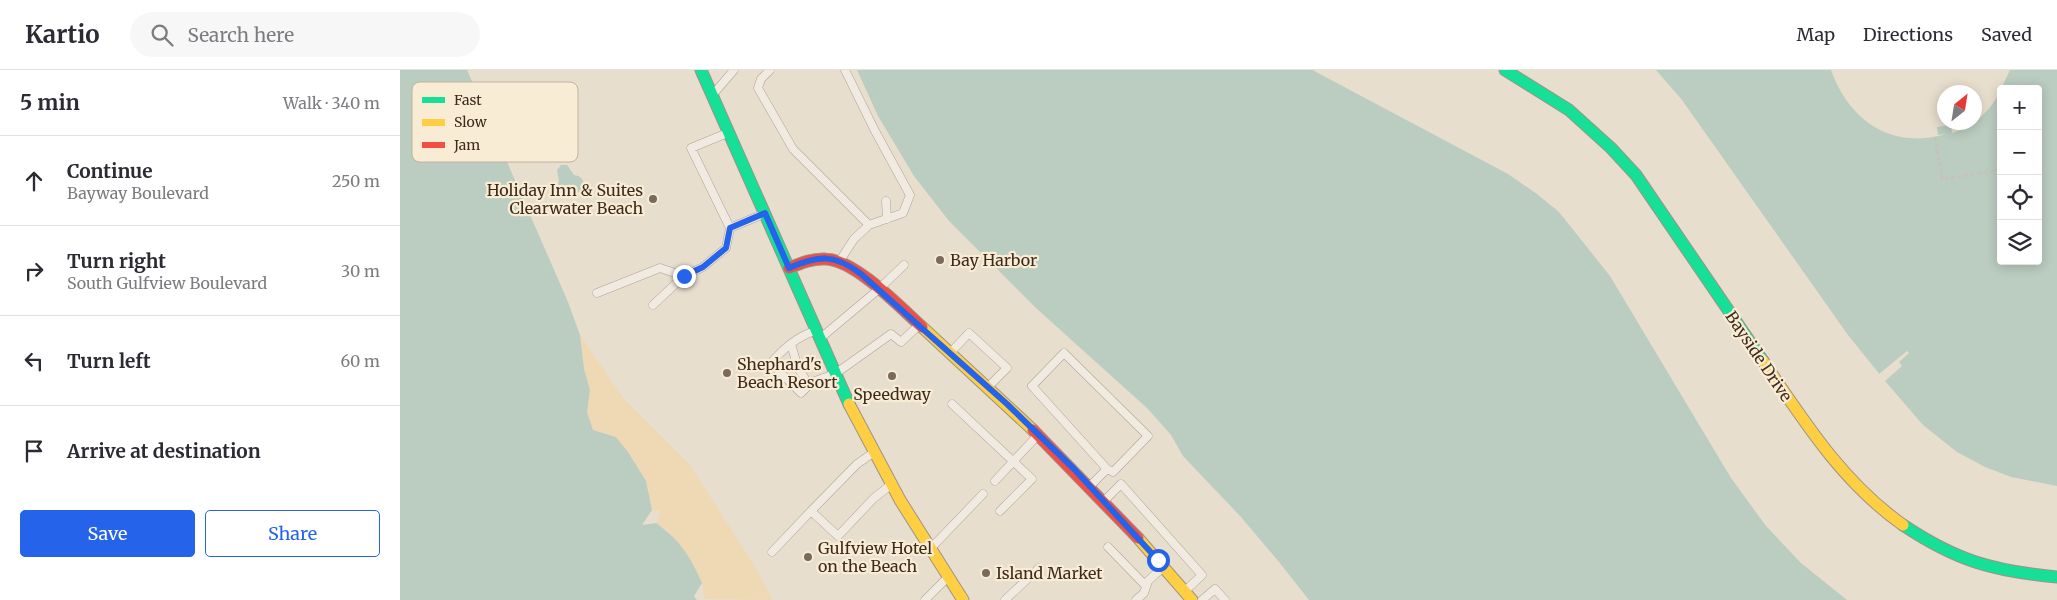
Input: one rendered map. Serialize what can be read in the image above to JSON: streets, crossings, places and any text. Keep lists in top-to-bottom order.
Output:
{
  "streets": {
    "street": ["Bayside Drive"]
  },
  "places": [
    "Holiday Inn & Suites Clearwater Beach",
    "Bay Harbor",
    "Shephard's Beach Resort",
    "Speedway",
    "Gulfview Hotel on the Beach",
    "Island Market"
  ],
  "legend": ["Fast", "Slow", "Jam"],
  "north": "top right",
  "page": {
    "header": "Kartio",
    "search": "Search here",
    "nav": ["Map", "Directions", "Saved"],
    "heading": ["5 min", "Walk · 340 m"],
    "map_buttons": ["+", "−"],
    "list": [
      ["Continue", "Bayway Boulevard", "250 m"],
      ["Turn right", "South Gulfview Boulevard", "30 m"],
      ["Turn left", "60 m"],
      "Arrive at destination"
    ],
    "buttons": ["Save", "Share"]
  }
}
